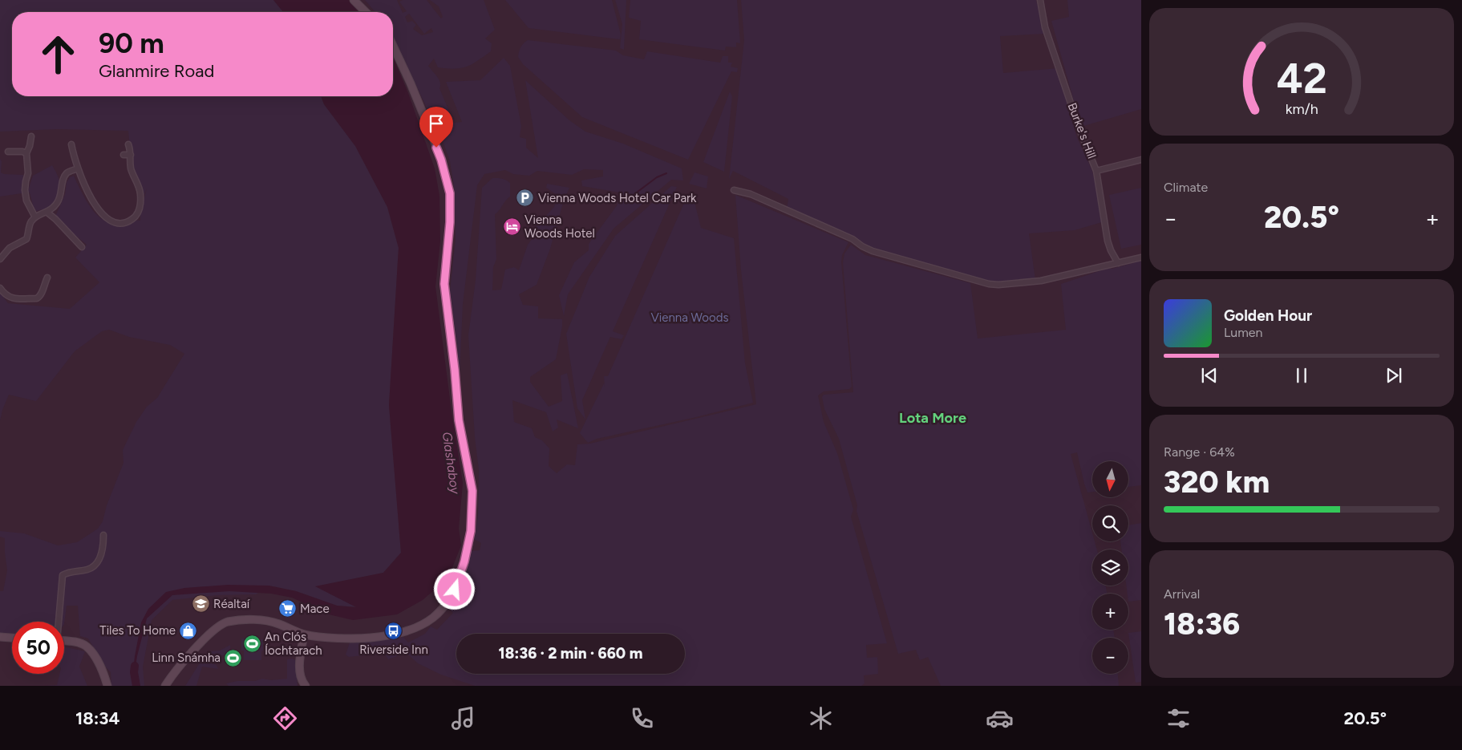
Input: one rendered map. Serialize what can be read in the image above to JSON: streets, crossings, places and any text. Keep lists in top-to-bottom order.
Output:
{
  "streets": {
    "street": ["Burke's Hill"]
  },
  "districts": ["Lota More"],
  "water": ["Glashaboy"],
  "parks": ["Vienna Woods"],
  "places": {
    "parking": ["Vienna Woods Hotel Car Park"],
    "hotel": ["Vienna Woods Hotel"],
    "school or university": ["Réaltaí"],
    "supermarket": ["Mace"],
    "shop": ["Tiles To Home"],
    "bus stop": ["Riverside Inn"],
    "sports": ["An Clós Íochtarach", "Linn Snámha"]
  },
  "north": "bottom",
  "page": {
    "turn": ["90 m", "Glanmire Road"],
    "tile": [
      "Climate",
      ["Range · 64%", "320 km"],
      ["Arrival", "18:36"]
    ],
    "heat": ["−", "20.5°", "+"],
    "song": ["Golden Hour", "Lumen"],
    "map_buttons": ["+", "−"],
    "limit": "50",
    "trip": "18:36 · 2 min · 660 m",
    "tabs": ["18:34", "20.5°"],
    "gauge": ["42", "km/h"]
  }
}
